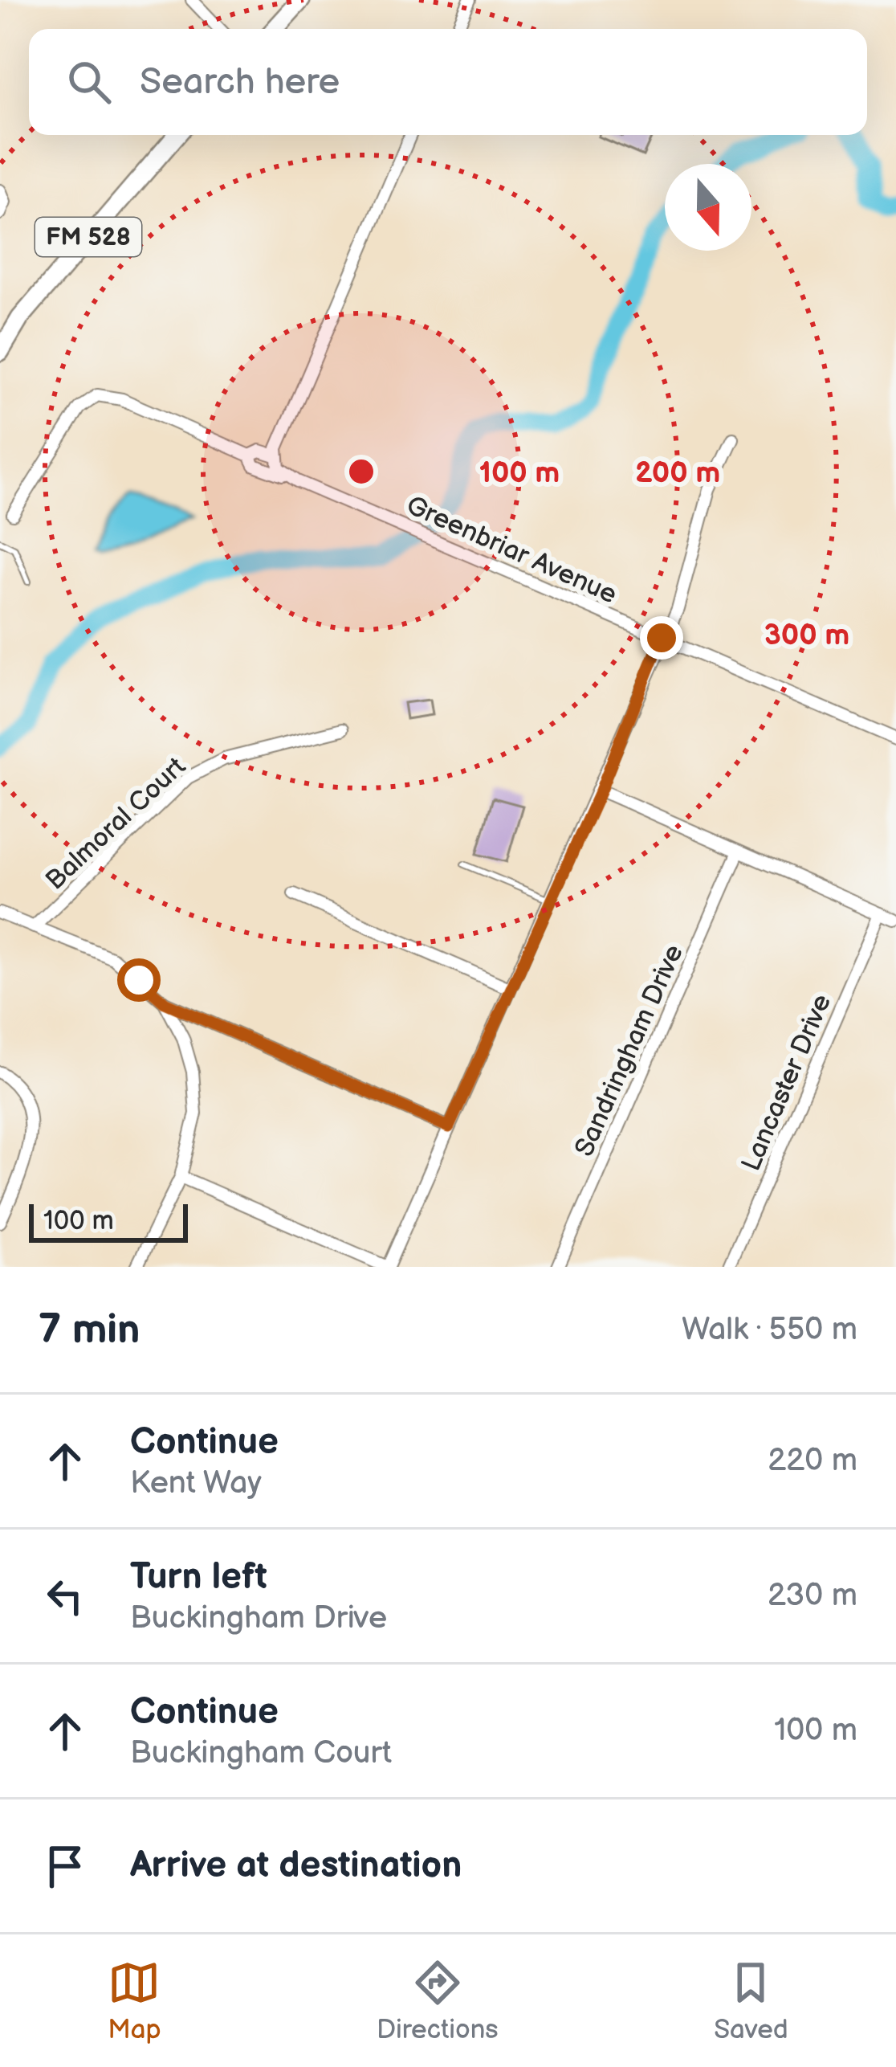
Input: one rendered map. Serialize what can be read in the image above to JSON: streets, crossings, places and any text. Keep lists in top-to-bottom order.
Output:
{
  "streets": {
    "main road": ["FM 528"],
    "street": [
      "Greenbriar Avenue",
      "Balmoral Court",
      "Sandringham Drive",
      "Lancaster Drive"
    ]
  },
  "scale_bar": "100 m",
  "north": "bottom",
  "page": {
    "search": "Search here",
    "scale": "100 m",
    "heading": ["7 min", "Walk · 550 m"],
    "list": [
      ["Continue", "Kent Way", "220 m"],
      ["Turn left", "Buckingham Drive", "230 m"],
      ["Continue", "Buckingham Court", "100 m"],
      "Arrive at destination"
    ],
    "nav": ["Map", "Directions", "Saved"]
  },
  "rings": ["100 m", "200 m", "300 m"]
}
